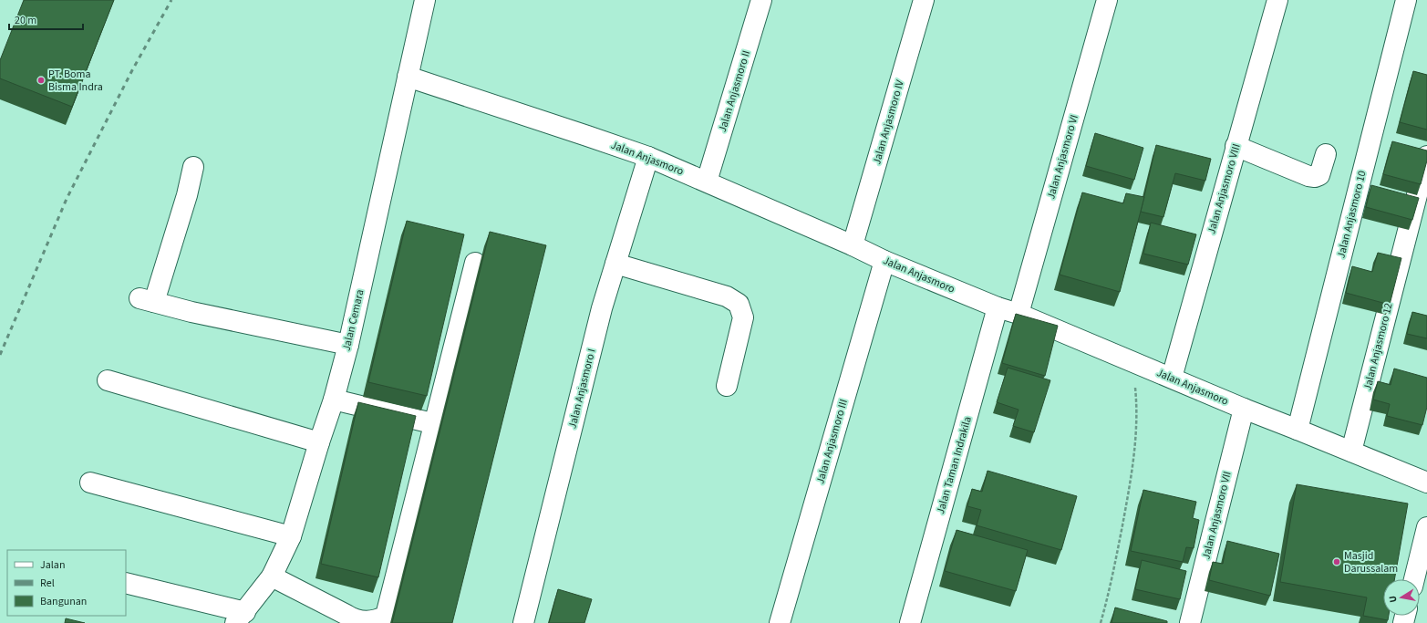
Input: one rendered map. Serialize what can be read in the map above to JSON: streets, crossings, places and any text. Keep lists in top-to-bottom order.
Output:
{
  "streets": {
    "street": [
      "Jalan Anjasmoro II",
      "Jalan Anjasmoro IV",
      "Jalan Anjasmoro VI",
      "Jalan Anjasmoro",
      "Jalan Anjasmoro VIII",
      "Jalan Anjasmoro 10",
      "Jalan Cemara",
      "Jalan Anjasmoro 12",
      "Jalan Anjasmoro I",
      "Jalan Anjasmoro III",
      "Jalan Taman Indrakila",
      "Jalan Anjasmoro VII"
    ]
  },
  "crossings": [
    ["Jalan Anjasmoro II", "Jalan Anjasmoro"],
    ["Jalan Anjasmoro IV", "Jalan Anjasmoro"],
    ["Jalan Anjasmoro VI", "Jalan Anjasmoro"],
    ["Jalan Anjasmoro", "Jalan Anjasmoro VIII"],
    ["Jalan Anjasmoro", "Jalan Anjasmoro 10"],
    ["Jalan Anjasmoro", "Jalan Cemara"],
    ["Jalan Anjasmoro", "Jalan Anjasmoro 12"],
    ["Jalan Anjasmoro", "Jalan Anjasmoro I"],
    ["Jalan Anjasmoro", "Jalan Anjasmoro III"],
    ["Jalan Anjasmoro", "Jalan Taman Indrakila"],
    ["Jalan Anjasmoro", "Jalan Anjasmoro VII"]
  ],
  "places": ["PT. Boma Bisma Indra", "Masjid Darussalam"],
  "legend": ["Jalan", "Rel", "Bangunan"],
  "scale_bar": "20 m",
  "north": "left"
}
